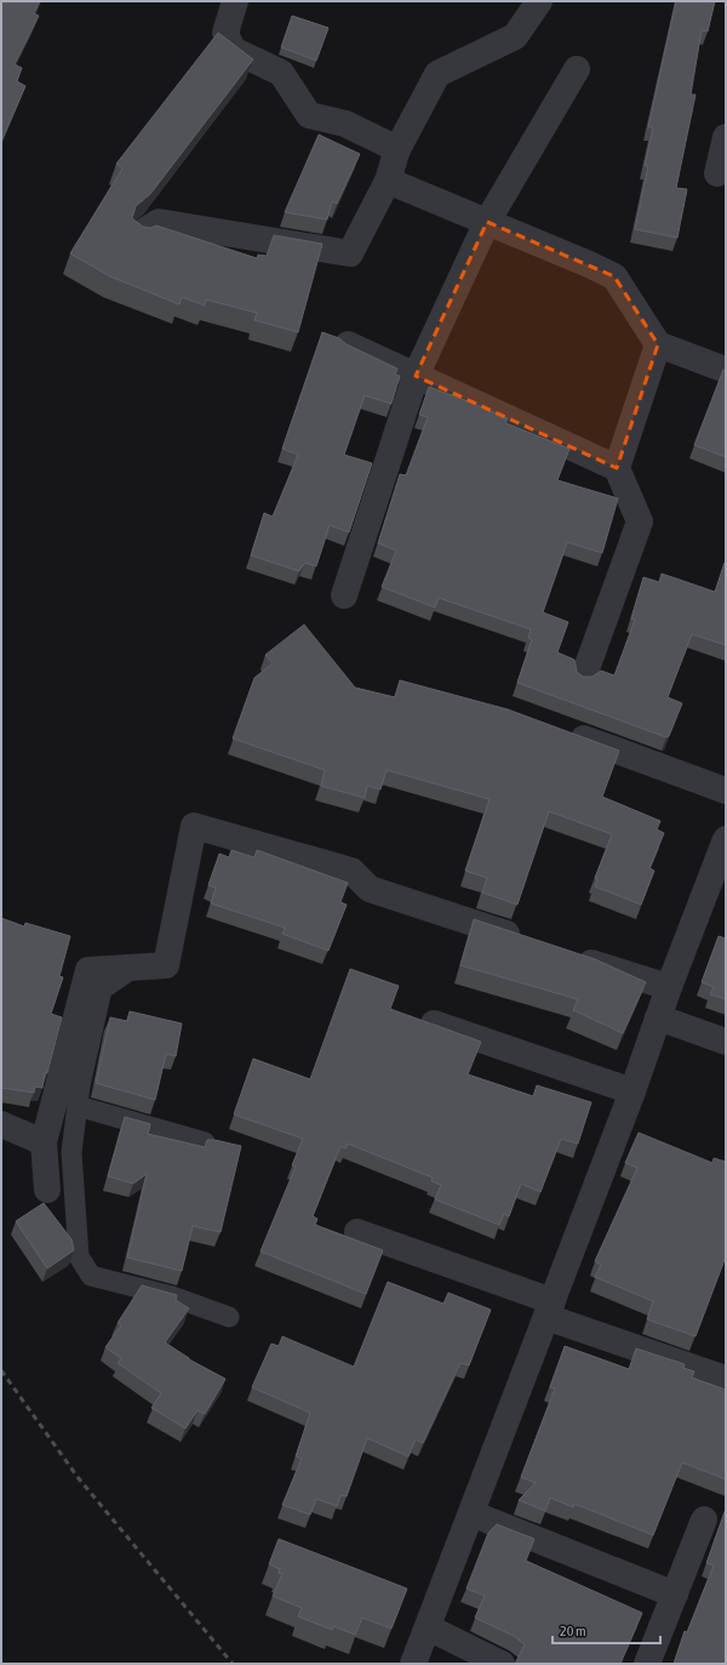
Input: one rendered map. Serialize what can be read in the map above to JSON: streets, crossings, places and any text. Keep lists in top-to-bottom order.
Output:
{
  "scale_bar": "20 m"
}
